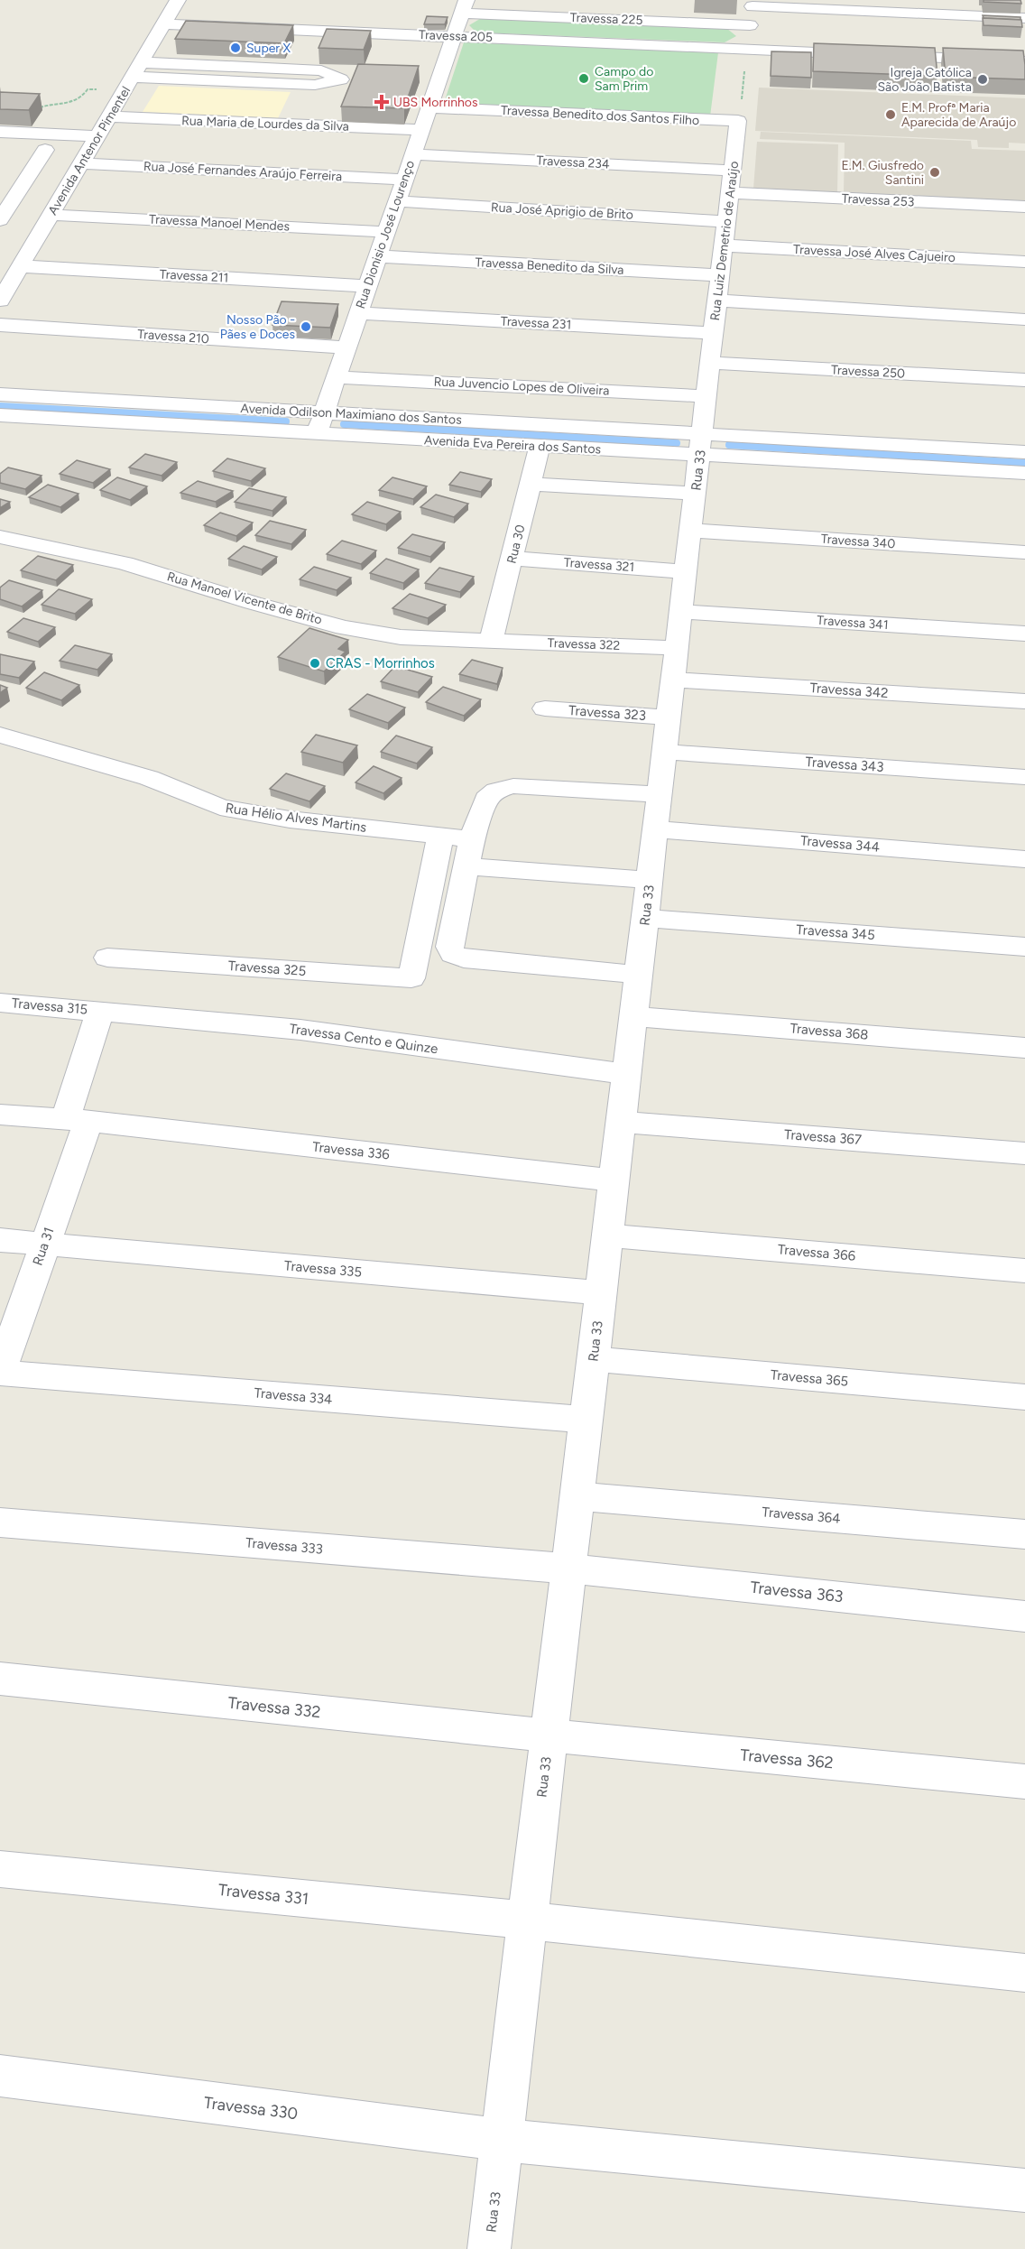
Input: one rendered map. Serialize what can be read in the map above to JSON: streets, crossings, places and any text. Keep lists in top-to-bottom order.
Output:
{
  "streets": {
    "street": [
      "Travessa 225",
      "Travessa 205",
      "Travessa Benedito dos Santos Filho",
      "Rua Maria de Lourdes da Silva",
      "Avenida Antenor Pimentel",
      "Travessa 234",
      "Rua José Fernandes Araújo Ferreira",
      "Travessa 253",
      "Rua José Aprigio de Brito",
      "Travessa Manoel Mendes",
      "Rua Dionisio José Lourenço",
      "Rua Luiz Demetrio de Araújo",
      "Travessa José Alves Cajueiro",
      "Travessa Benedito da Silva",
      "Travessa 211",
      "Travessa 231",
      "Travessa 210",
      "Travessa 250",
      "Rua Juvencio Lopes de Oliveira",
      "Avenida Odilson Maximiano dos Santos",
      "Avenida Eva Pereira dos Santos",
      "Rua 33",
      "Travessa 340",
      "Rua 30",
      "Travessa 321",
      "Rua Manoel Vicente de Brito",
      "Travessa 341",
      "Travessa 322",
      "Travessa 342",
      "Travessa 323",
      "Travessa 343",
      "Rua Hélio Alves Martins",
      "Travessa 344",
      "Travessa 345",
      "Travessa 325",
      "Travessa 315",
      "Travessa 368",
      "Travessa Cento e Quinze",
      "Travessa 367",
      "Travessa 336",
      "Rua 31",
      "Travessa 366",
      "Travessa 335",
      "Travessa 365",
      "Travessa 334",
      "Travessa 364",
      "Travessa 333",
      "Travessa 363",
      "Travessa 332",
      "Travessa 362",
      "Travessa 331",
      "Travessa 330"
    ]
  },
  "crossings": [
    ["Travessa 225", "Rua Dionisio José Lourenço"],
    ["Travessa 205", "Avenida Antenor Pimentel"],
    ["Travessa 205", "Rua Dionisio José Lourenço"],
    ["Travessa Benedito dos Santos Filho", "Rua Dionisio José Lourenço"],
    ["Travessa Benedito dos Santos Filho", "Rua Luiz Demetrio de Araújo"],
    ["Rua Maria de Lourdes da Silva", "Avenida Antenor Pimentel"],
    ["Rua Maria de Lourdes da Silva", "Rua Dionisio José Lourenço"],
    ["Avenida Antenor Pimentel", "Rua José Fernandes Araújo Ferreira"],
    ["Avenida Antenor Pimentel", "Travessa Manoel Mendes"],
    ["Avenida Antenor Pimentel", "Travessa 211"],
    ["Travessa 234", "Rua Dionisio José Lourenço"],
    ["Travessa 234", "Rua Luiz Demetrio de Araújo"],
    ["Rua José Fernandes Araújo Ferreira", "Rua Dionisio José Lourenço"],
    ["Travessa 253", "Rua Luiz Demetrio de Araújo"],
    ["Rua José Aprigio de Brito", "Rua Dionisio José Lourenço"],
    ["Rua José Aprigio de Brito", "Rua Luiz Demetrio de Araújo"],
    ["Travessa Manoel Mendes", "Rua Dionisio José Lourenço"],
    ["Rua Dionisio José Lourenço", "Travessa Benedito da Silva"],
    ["Rua Dionisio José Lourenço", "Travessa 211"],
    ["Rua Dionisio José Lourenço", "Travessa 231"],
    ["Rua Dionisio José Lourenço", "Travessa 210"],
    ["Rua Dionisio José Lourenço", "Rua Juvencio Lopes de Oliveira"],
    ["Rua Dionisio José Lourenço", "Avenida Odilson Maximiano dos Santos"],
    ["Rua Dionisio José Lourenço", "Avenida Eva Pereira dos Santos"],
    ["Rua Luiz Demetrio de Araújo", "Travessa José Alves Cajueiro"],
    ["Rua Luiz Demetrio de Araújo", "Travessa Benedito da Silva"],
    ["Rua Luiz Demetrio de Araújo", "Travessa 231"],
    ["Rua Luiz Demetrio de Araújo", "Travessa 250"],
    ["Rua Luiz Demetrio de Araújo", "Rua Juvencio Lopes de Oliveira"],
    ["Rua Luiz Demetrio de Araújo", "Avenida Odilson Maximiano dos Santos"],
    ["Rua Luiz Demetrio de Araújo", "Avenida Eva Pereira dos Santos"],
    ["Rua Luiz Demetrio de Araújo", "Rua 33"],
    ["Avenida Odilson Maximiano dos Santos", "Avenida Eva Pereira dos Santos"],
    ["Avenida Odilson Maximiano dos Santos", "Rua 33"],
    ["Avenida Eva Pereira dos Santos", "Rua 33"],
    ["Avenida Eva Pereira dos Santos", "Rua 30"],
    ["Rua 33", "Travessa 340"],
    ["Rua 33", "Travessa 321"],
    ["Rua 33", "Travessa 341"],
    ["Rua 33", "Travessa 322"],
    ["Rua 33", "Travessa 342"],
    ["Rua 33", "Travessa 323"],
    ["Rua 33", "Travessa 343"],
    ["Rua 33", "Rua Hélio Alves Martins"],
    ["Rua 33", "Travessa 344"],
    ["Rua 33", "Travessa 345"],
    ["Rua 33", "Travessa 368"],
    ["Rua 33", "Travessa Cento e Quinze"],
    ["Rua 33", "Travessa 367"],
    ["Rua 33", "Travessa 336"],
    ["Rua 33", "Travessa 366"],
    ["Rua 33", "Travessa 335"],
    ["Rua 33", "Travessa 365"],
    ["Rua 33", "Travessa 334"],
    ["Rua 33", "Travessa 364"],
    ["Rua 33", "Travessa 333"],
    ["Rua 33", "Travessa 363"],
    ["Rua 33", "Travessa 332"],
    ["Rua 33", "Travessa 362"],
    ["Rua 33", "Travessa 331"],
    ["Rua 33", "Travessa 330"],
    ["Rua 30", "Travessa 321"],
    ["Rua 30", "Rua Manoel Vicente de Brito"],
    ["Rua 30", "Travessa 322"],
    ["Rua Manoel Vicente de Brito", "Travessa 322"],
    ["Rua Hélio Alves Martins", "Travessa 325"],
    ["Travessa 315", "Travessa Cento e Quinze"],
    ["Travessa 315", "Rua 31"],
    ["Travessa Cento e Quinze", "Rua 31"],
    ["Travessa 336", "Rua 31"],
    ["Rua 31", "Travessa 335"],
    ["Rua 31", "Travessa 334"],
    ["Travessa 333", "Travessa 363"],
    ["Travessa 332", "Travessa 362"]
  ],
  "places": {
    "other": [
      "Super X",
      "Campo do Sam Prim",
      "Igreja Católica São João Batista",
      "E.M. Profª Maria Aparecida de Araújo",
      "E.M. Giusfredo Santini",
      "Nosso Pão - Pães e Doces",
      "CRAS - Morrinhos"
    ],
    "health": ["UBS Morrinhos"]
  }
}
